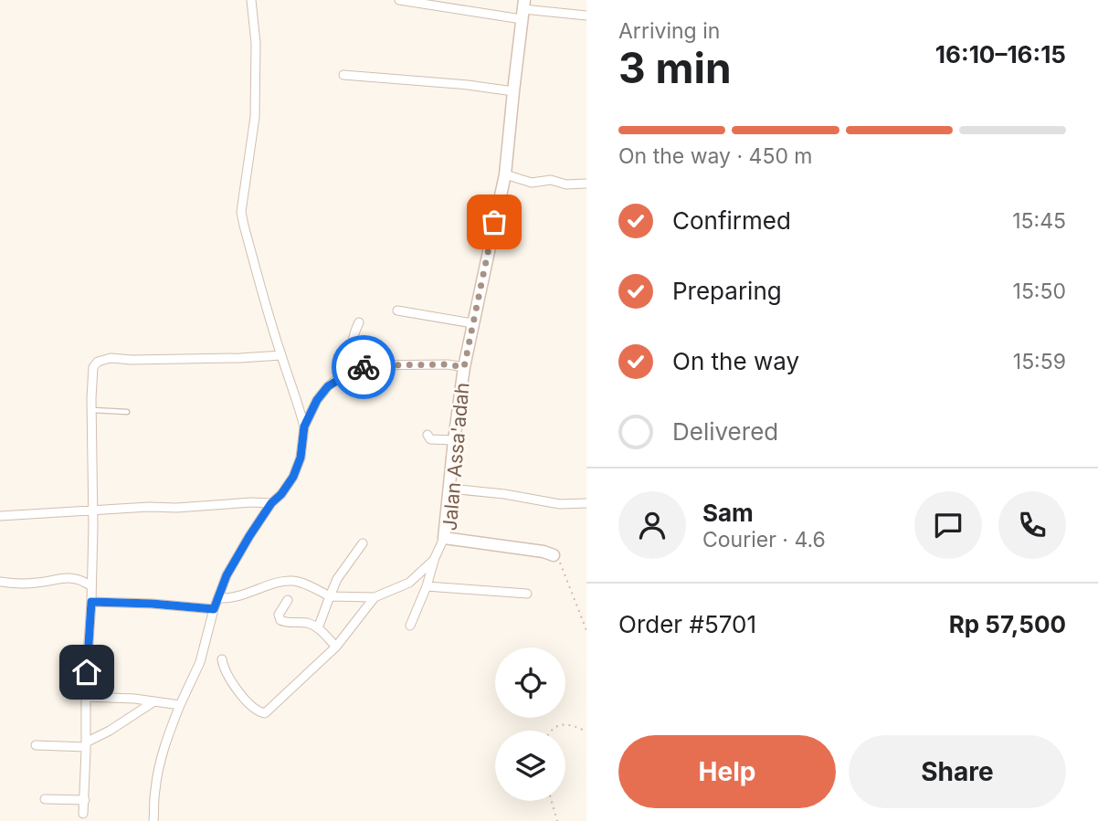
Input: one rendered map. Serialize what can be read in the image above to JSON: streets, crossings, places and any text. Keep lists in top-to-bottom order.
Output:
{
  "streets": {
    "street": ["Jalan Assa'adah"]
  },
  "page": {
    "heading": ["3 min", "Arriving in", "16:10–16:15"],
    "panel": [
      "Sam",
      "Courier · 4.6",
      "Order #5701",
      "Rp 57,500"
    ],
    "bar": "On the way · 450 m",
    "list": [
      ["Confirmed", "15:45"],
      ["Preparing", "15:50"],
      ["On the way", "15:59"],
      "Delivered"
    ],
    "buttons": ["Help", "Share"]
  }
}
